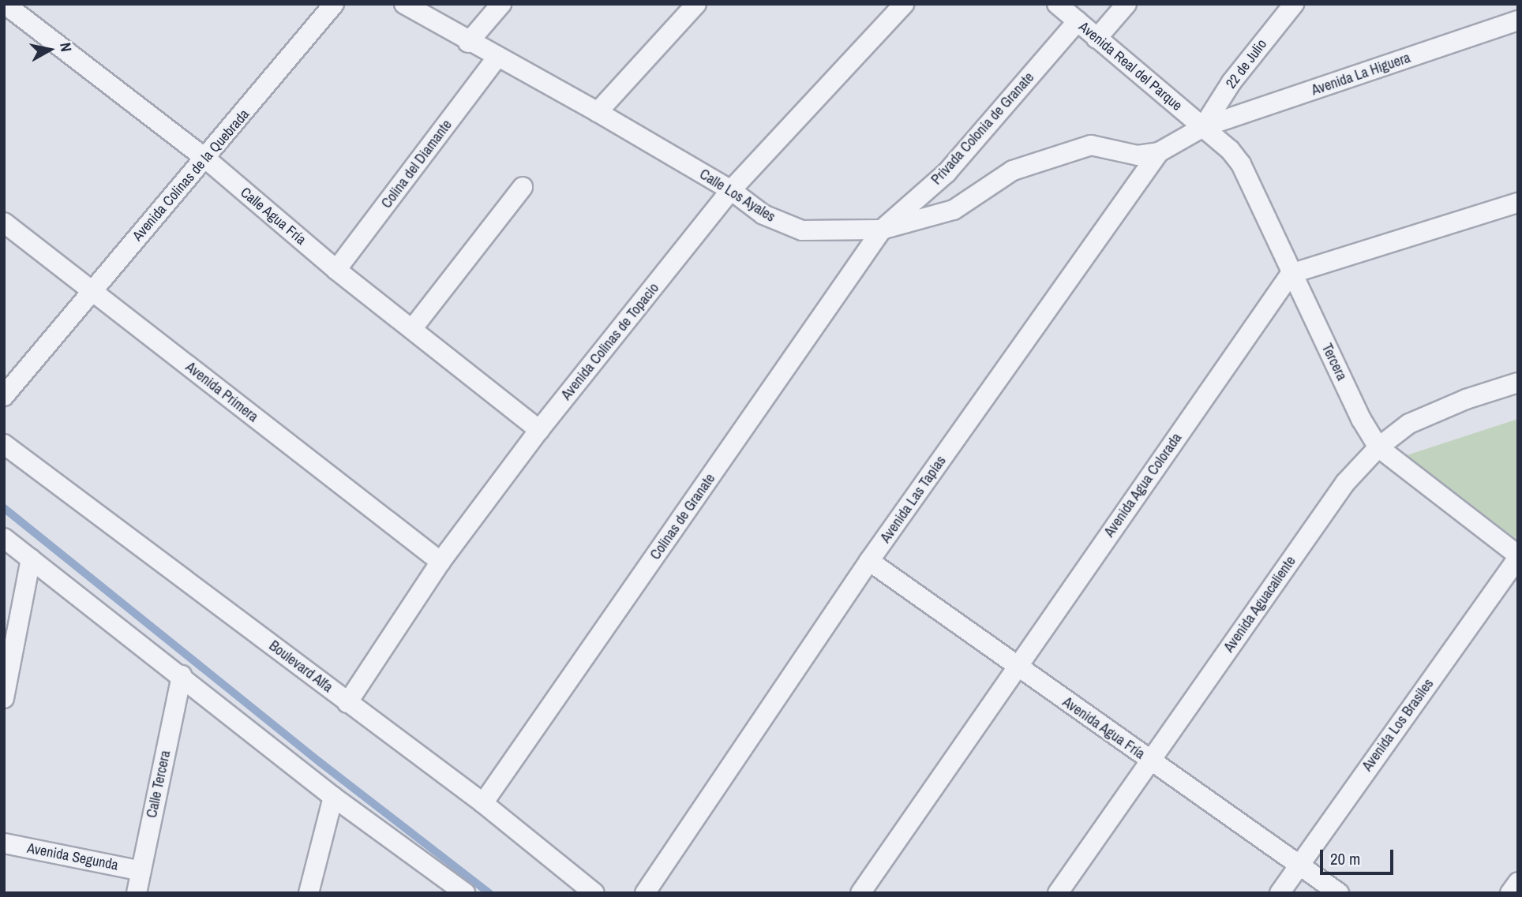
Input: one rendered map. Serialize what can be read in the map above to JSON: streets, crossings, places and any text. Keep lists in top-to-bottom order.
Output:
{
  "streets": {
    "street": [
      "22 de Julio",
      "Avenida Real del Parque",
      "Avenida La Higuera",
      "Privada Colonia de Granate",
      "Colina del Diamante",
      "Avenida Colinas de la Quebrada",
      "Calle Los Ayales",
      "Calle Agua Fría",
      "Avenida Colinas de Topacio",
      "Tercera",
      "Avenida Primera",
      "Avenida Agua Colorada",
      "Avenida Las Tapias",
      "Colinas de Granate",
      "Avenida Aguacaliente",
      "Boulevard Alfa",
      "Avenida Los Brasiles",
      "Avenida Agua Fría",
      "Calle Tercera",
      "Avenida Segunda"
    ]
  },
  "crossings": [
    ["22 de Julio", "Avenida Real del Parque"],
    ["22 de Julio", "Avenida La Higuera"],
    ["22 de Julio", "Tercera"],
    ["22 de Julio", "Avenida Las Tapias"],
    ["Avenida Real del Parque", "Avenida La Higuera"],
    ["Avenida Real del Parque", "Privada Colonia de Granate"],
    ["Avenida Real del Parque", "Tercera"],
    ["Avenida Real del Parque", "Avenida Las Tapias"],
    ["Avenida La Higuera", "Tercera"],
    ["Avenida La Higuera", "Avenida Las Tapias"],
    ["Privada Colonia de Granate", "Calle Los Ayales"],
    ["Privada Colonia de Granate", "Colinas de Granate"],
    ["Colina del Diamante", "Calle Los Ayales"],
    ["Colina del Diamante", "Calle Agua Fría"],
    ["Avenida Colinas de la Quebrada", "Calle Agua Fría"],
    ["Avenida Colinas de la Quebrada", "Avenida Primera"],
    ["Calle Los Ayales", "Avenida Colinas de Topacio"],
    ["Calle Los Ayales", "Avenida Las Tapias"],
    ["Calle Los Ayales", "Colinas de Granate"],
    ["Calle Agua Fría", "Avenida Colinas de Topacio"],
    ["Avenida Colinas de Topacio", "Avenida Primera"],
    ["Avenida Colinas de Topacio", "Boulevard Alfa"],
    ["Tercera", "Avenida Agua Colorada"],
    ["Tercera", "Avenida Las Tapias"],
    ["Tercera", "Avenida Aguacaliente"],
    ["Tercera", "Avenida Los Brasiles"],
    ["Avenida Agua Colorada", "Avenida Agua Fría"],
    ["Avenida Las Tapias", "Avenida Agua Fría"],
    ["Colinas de Granate", "Boulevard Alfa"],
    ["Avenida Aguacaliente", "Avenida Agua Fría"],
    ["Avenida Los Brasiles", "Avenida Agua Fría"],
    ["Calle Tercera", "Avenida Segunda"]
  ],
  "scale_bar": "20 m",
  "north": "right"
}
